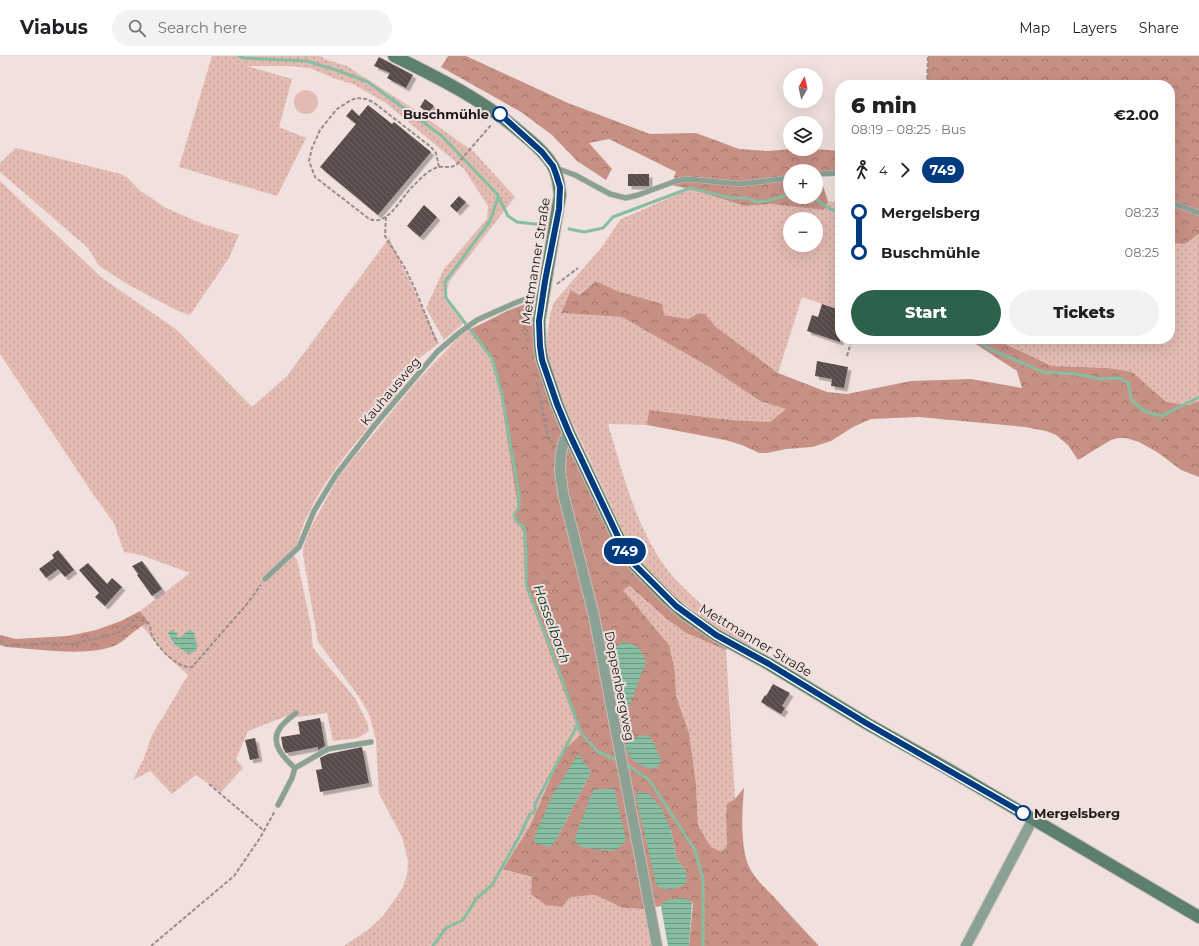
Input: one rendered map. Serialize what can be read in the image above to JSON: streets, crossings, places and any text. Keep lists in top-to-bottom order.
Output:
{
  "streets": {
    "main road": ["Mettmanner Straße"],
    "street": ["Doppenbergweg"],
    "lane": ["Kauhausweg"]
  },
  "crossings": [
    ["Mettmanner Straße", "Kauhausweg"],
    ["Mettmanner Straße", "Doppenbergweg"]
  ],
  "water": ["Hasselbach"],
  "places": ["Buschmühle", "Mergelsberg"],
  "lines": ["bus line 749"],
  "north": "top",
  "page": {
    "header": "Viabus",
    "search": "Search here",
    "nav": ["Map", "Layers", "Share"],
    "on_map": "749",
    "map_buttons": ["+", "−"],
    "heading": ["6 min", "08:19 – 08:25 · Bus", "€2.00"],
    "legs": ["4", "749"],
    "list": [
      {
        "name": "Mergelsberg",
        "value": "08:23"
      },
      {
        "name": "Buschmühle",
        "value": "08:25"
      }
    ],
    "buttons": ["Start", "Tickets"]
  }
}
